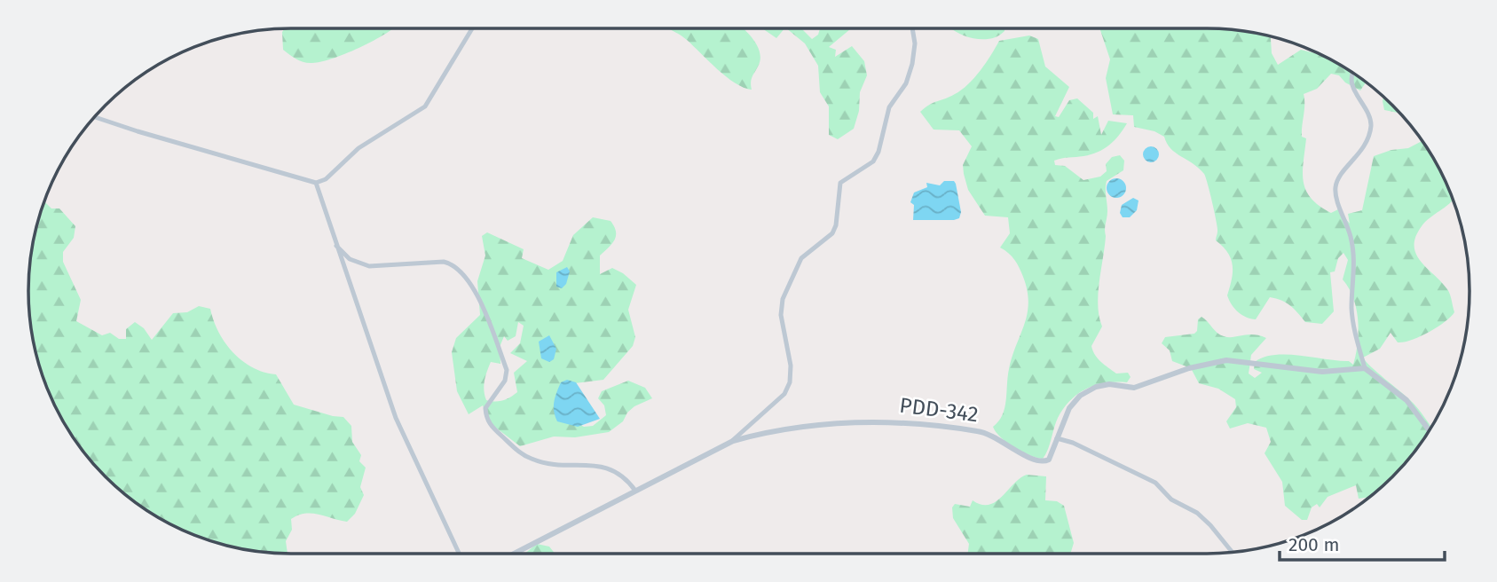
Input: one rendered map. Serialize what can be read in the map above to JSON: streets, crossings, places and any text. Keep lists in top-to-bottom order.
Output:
{
  "streets": {
    "street": ["PDD-342"]
  },
  "scale_bar": "200 m"
}
